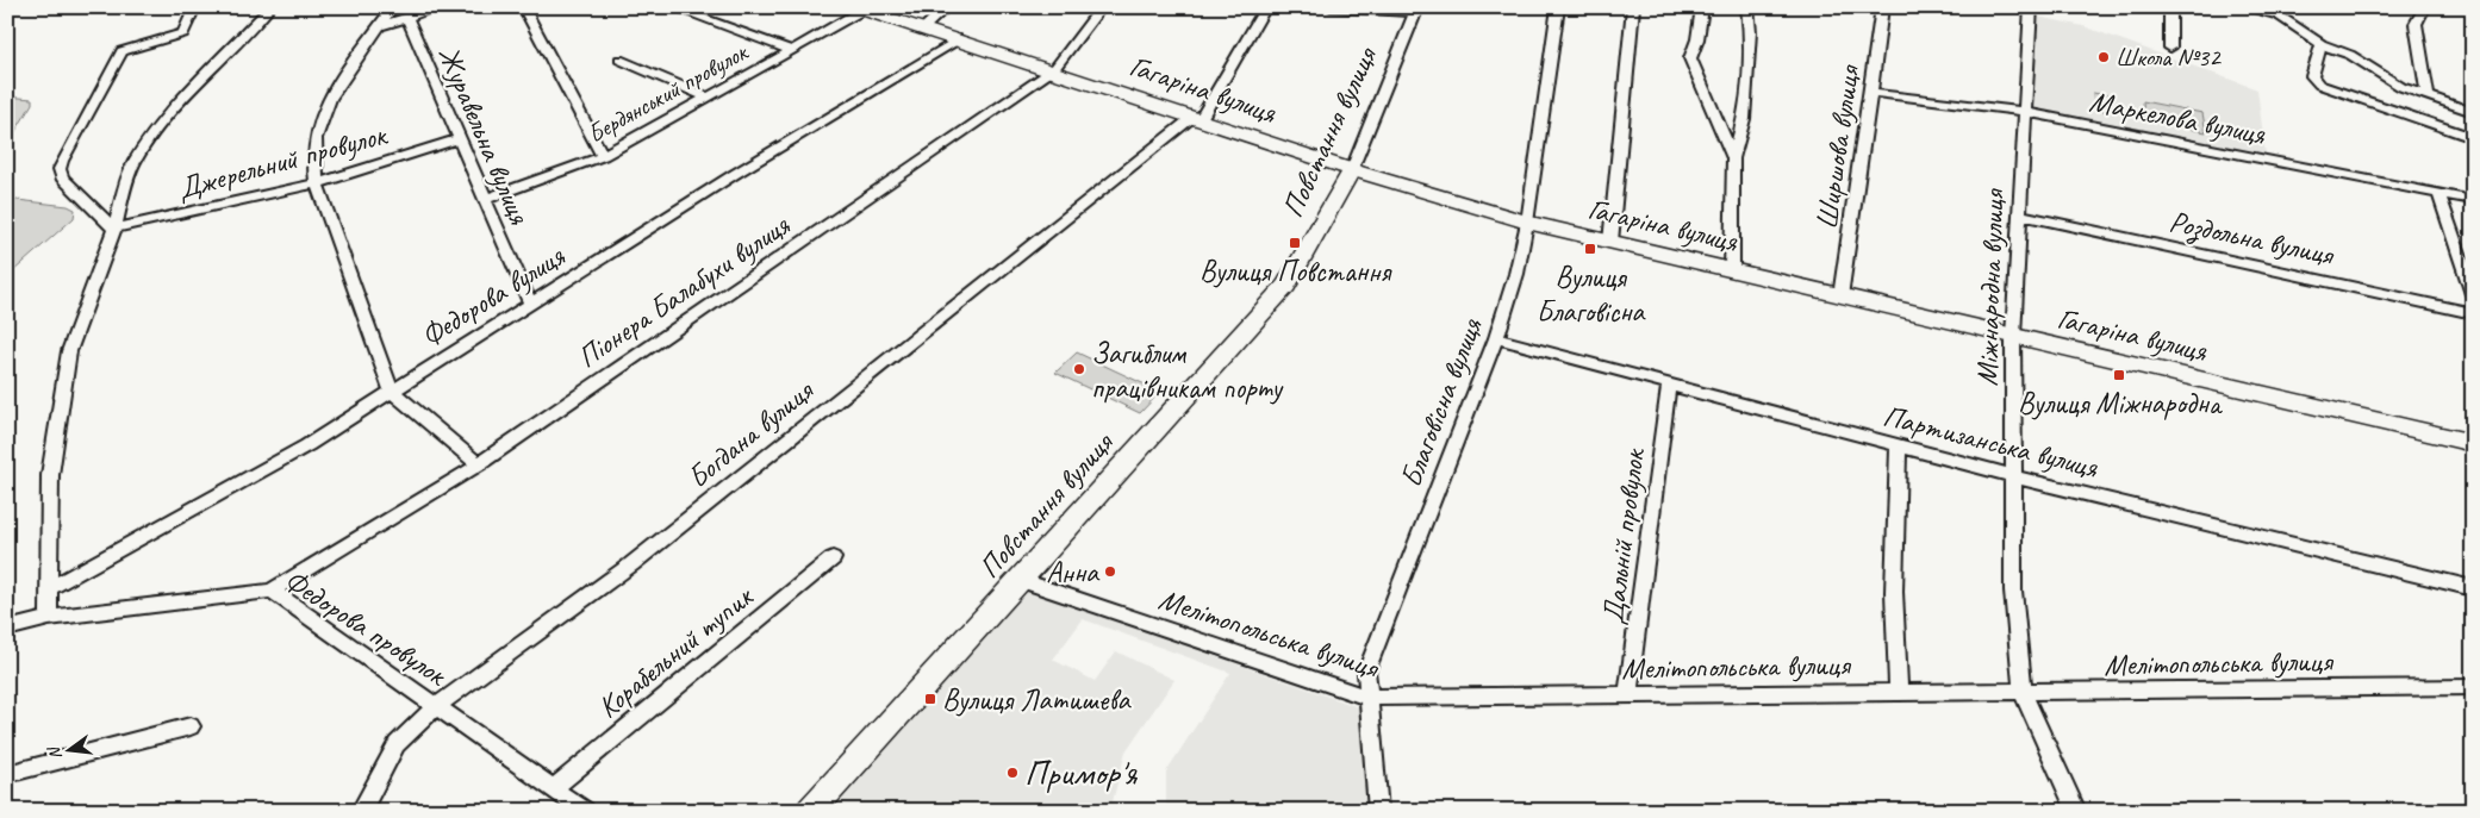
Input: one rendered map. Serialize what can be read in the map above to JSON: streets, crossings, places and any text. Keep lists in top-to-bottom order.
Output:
{
  "streets": {
    "street": [
      "Гагаріна вулиця",
      "Бердянський провулок",
      "Маркелова вулиця",
      "Повстання вулиця",
      "Журавельна вулиця",
      "Ширшова вулиця",
      "Джерельний провулок",
      "Роздольна вулиця",
      "Міжнародна вулиця",
      "Піонера Балабухи вулиця",
      "Федорова вулиця",
      "Благовісна вулиця",
      "Богдана вулиця",
      "Партизанська вулиця",
      "Дальній провулок",
      "Федорова провулок",
      "Мелітопольська вулиця",
      "Корабельний тупик"
    ]
  },
  "crossings": [
    ["Гагаріна вулиця", "Бердянський провулок"],
    ["Гагаріна вулиця", "Повстання вулиця"],
    ["Гагаріна вулиця", "Ширшова вулиця"],
    ["Гагаріна вулиця", "Міжнародна вулиця"],
    ["Гагаріна вулиця", "Піонера Балабухи вулиця"],
    ["Гагаріна вулиця", "Федорова вулиця"],
    ["Гагаріна вулиця", "Благовісна вулиця"],
    ["Гагаріна вулиця", "Богдана вулиця"],
    ["Бердянський провулок", "Журавельна вулиця"],
    ["Маркелова вулиця", "Ширшова вулиця"],
    ["Маркелова вулиця", "Міжнародна вулиця"],
    ["Повстання вулиця", "Мелітопольська вулиця"],
    ["Журавельна вулиця", "Джерельний провулок"],
    ["Журавельна вулиця", "Федорова вулиця"],
    ["Роздольна вулиця", "Міжнародна вулиця"],
    ["Міжнародна вулиця", "Партизанська вулиця"],
    ["Міжнародна вулиця", "Мелітопольська вулиця"],
    ["Піонера Балабухи вулиця", "Федорова провулок"],
    ["Благовісна вулиця", "Партизанська вулиця"],
    ["Благовісна вулиця", "Мелітопольська вулиця"],
    ["Богдана вулиця", "Федорова провулок"],
    ["Партизанська вулиця", "Дальній провулок"],
    ["Дальній провулок", "Мелітопольська вулиця"],
    ["Федорова провулок", "Корабельний тупик"]
  ],
  "places": {
    "other": [
      "Школа №32",
      "Загиблим працівникам порту",
      "Анна",
      "Примор'я"
    ],
    "transit": [
      "Вулиця Повстання",
      "Вулиця Благовісна",
      "Вулиця Міжнародна",
      "Вулиця Латишева"
    ]
  },
  "north": "left"
}
